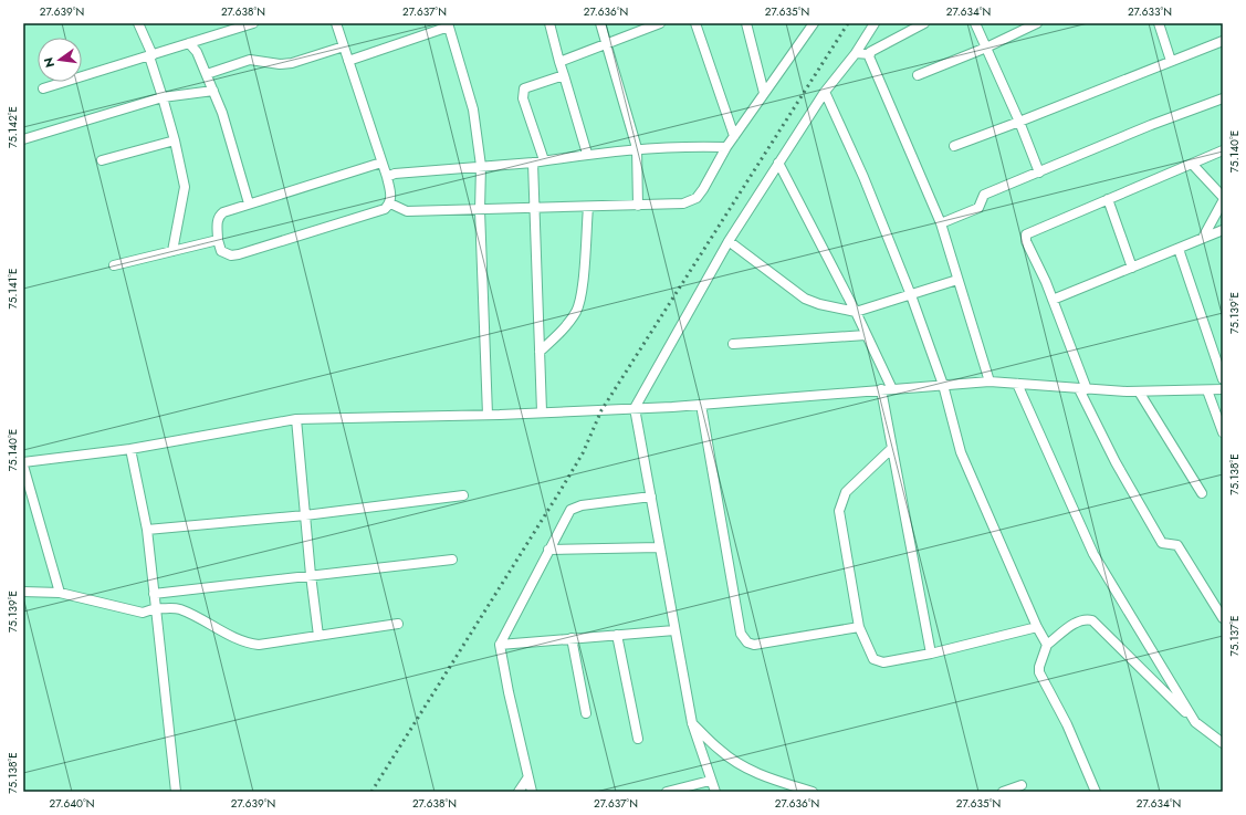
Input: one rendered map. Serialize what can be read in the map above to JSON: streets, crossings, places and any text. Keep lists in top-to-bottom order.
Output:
{
  "north": "left",
  "coordinates": [
    "27.639°N",
    "27.638°N",
    "27.637°N",
    "27.636°N",
    "27.635°N",
    "27.634°N",
    "27.633°N",
    "75.142°E",
    "75.140°E",
    "75.141°E",
    "75.139°E",
    "75.138°E",
    "75.137°E",
    "27.640°N"
  ]
}
